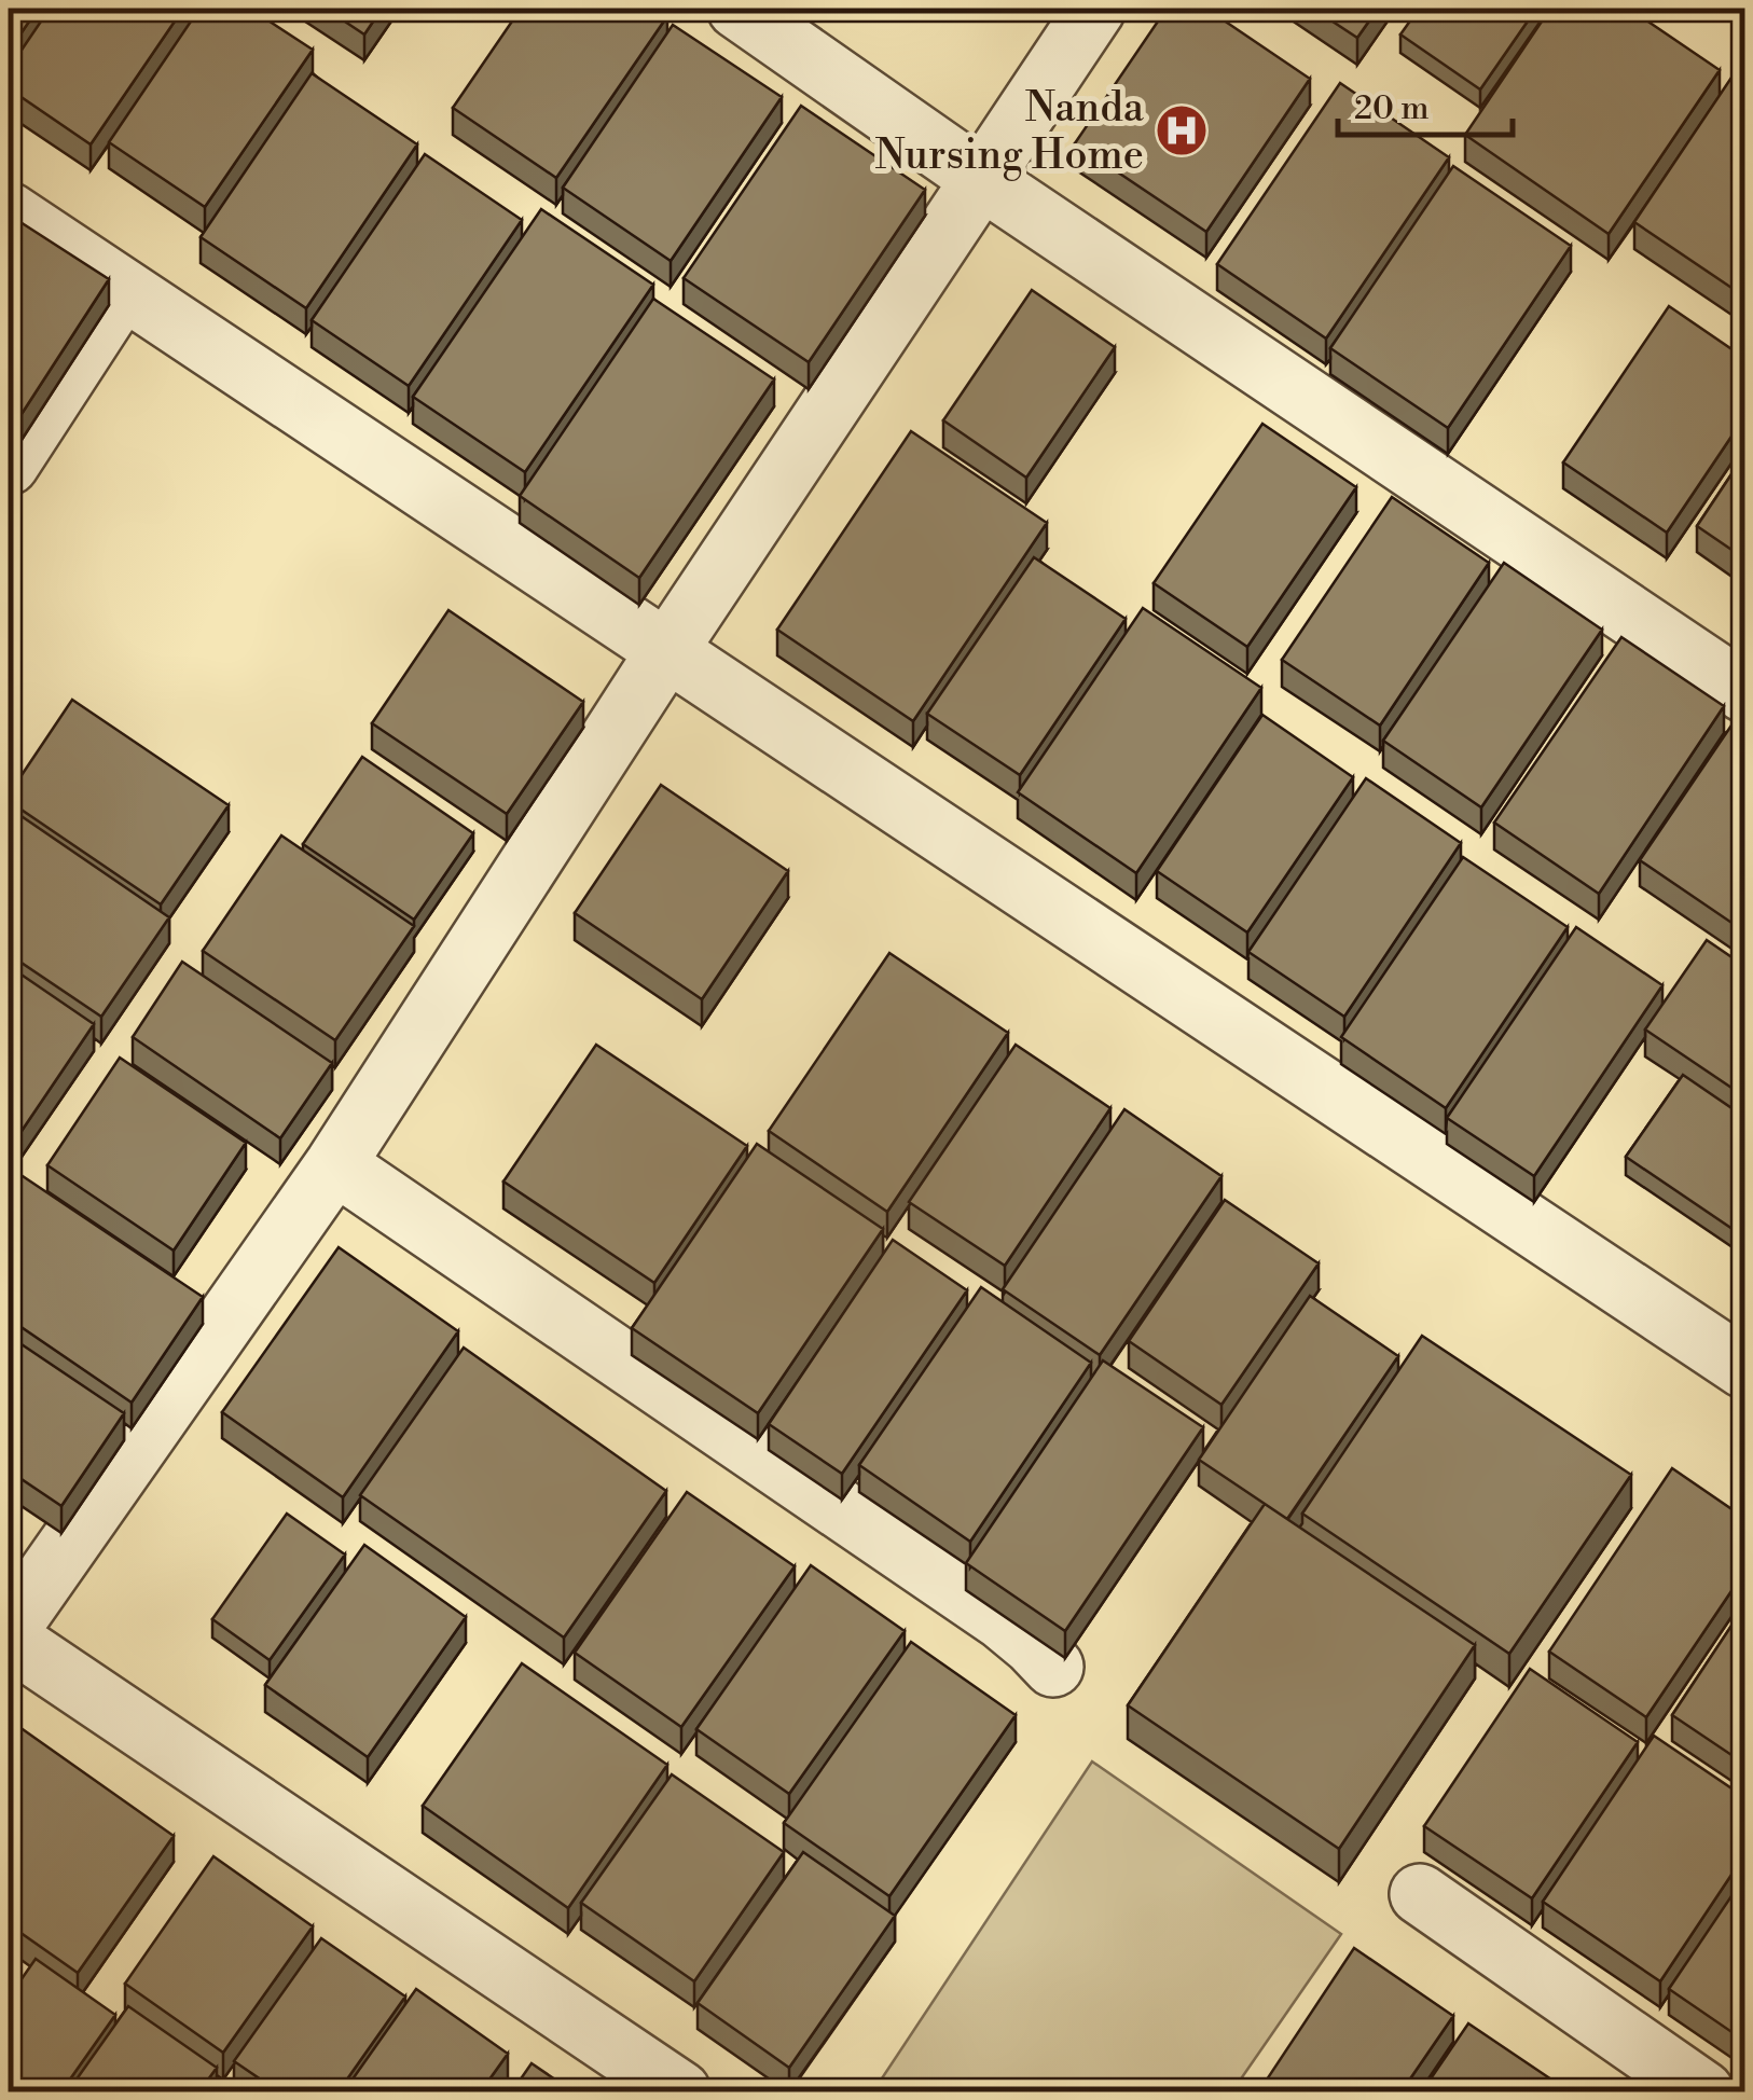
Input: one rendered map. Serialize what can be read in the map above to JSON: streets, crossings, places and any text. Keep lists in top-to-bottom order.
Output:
{
  "places": {
    "hospital": ["Nanda Nursing Home"]
  },
  "scale_bar": "20 m"
}
